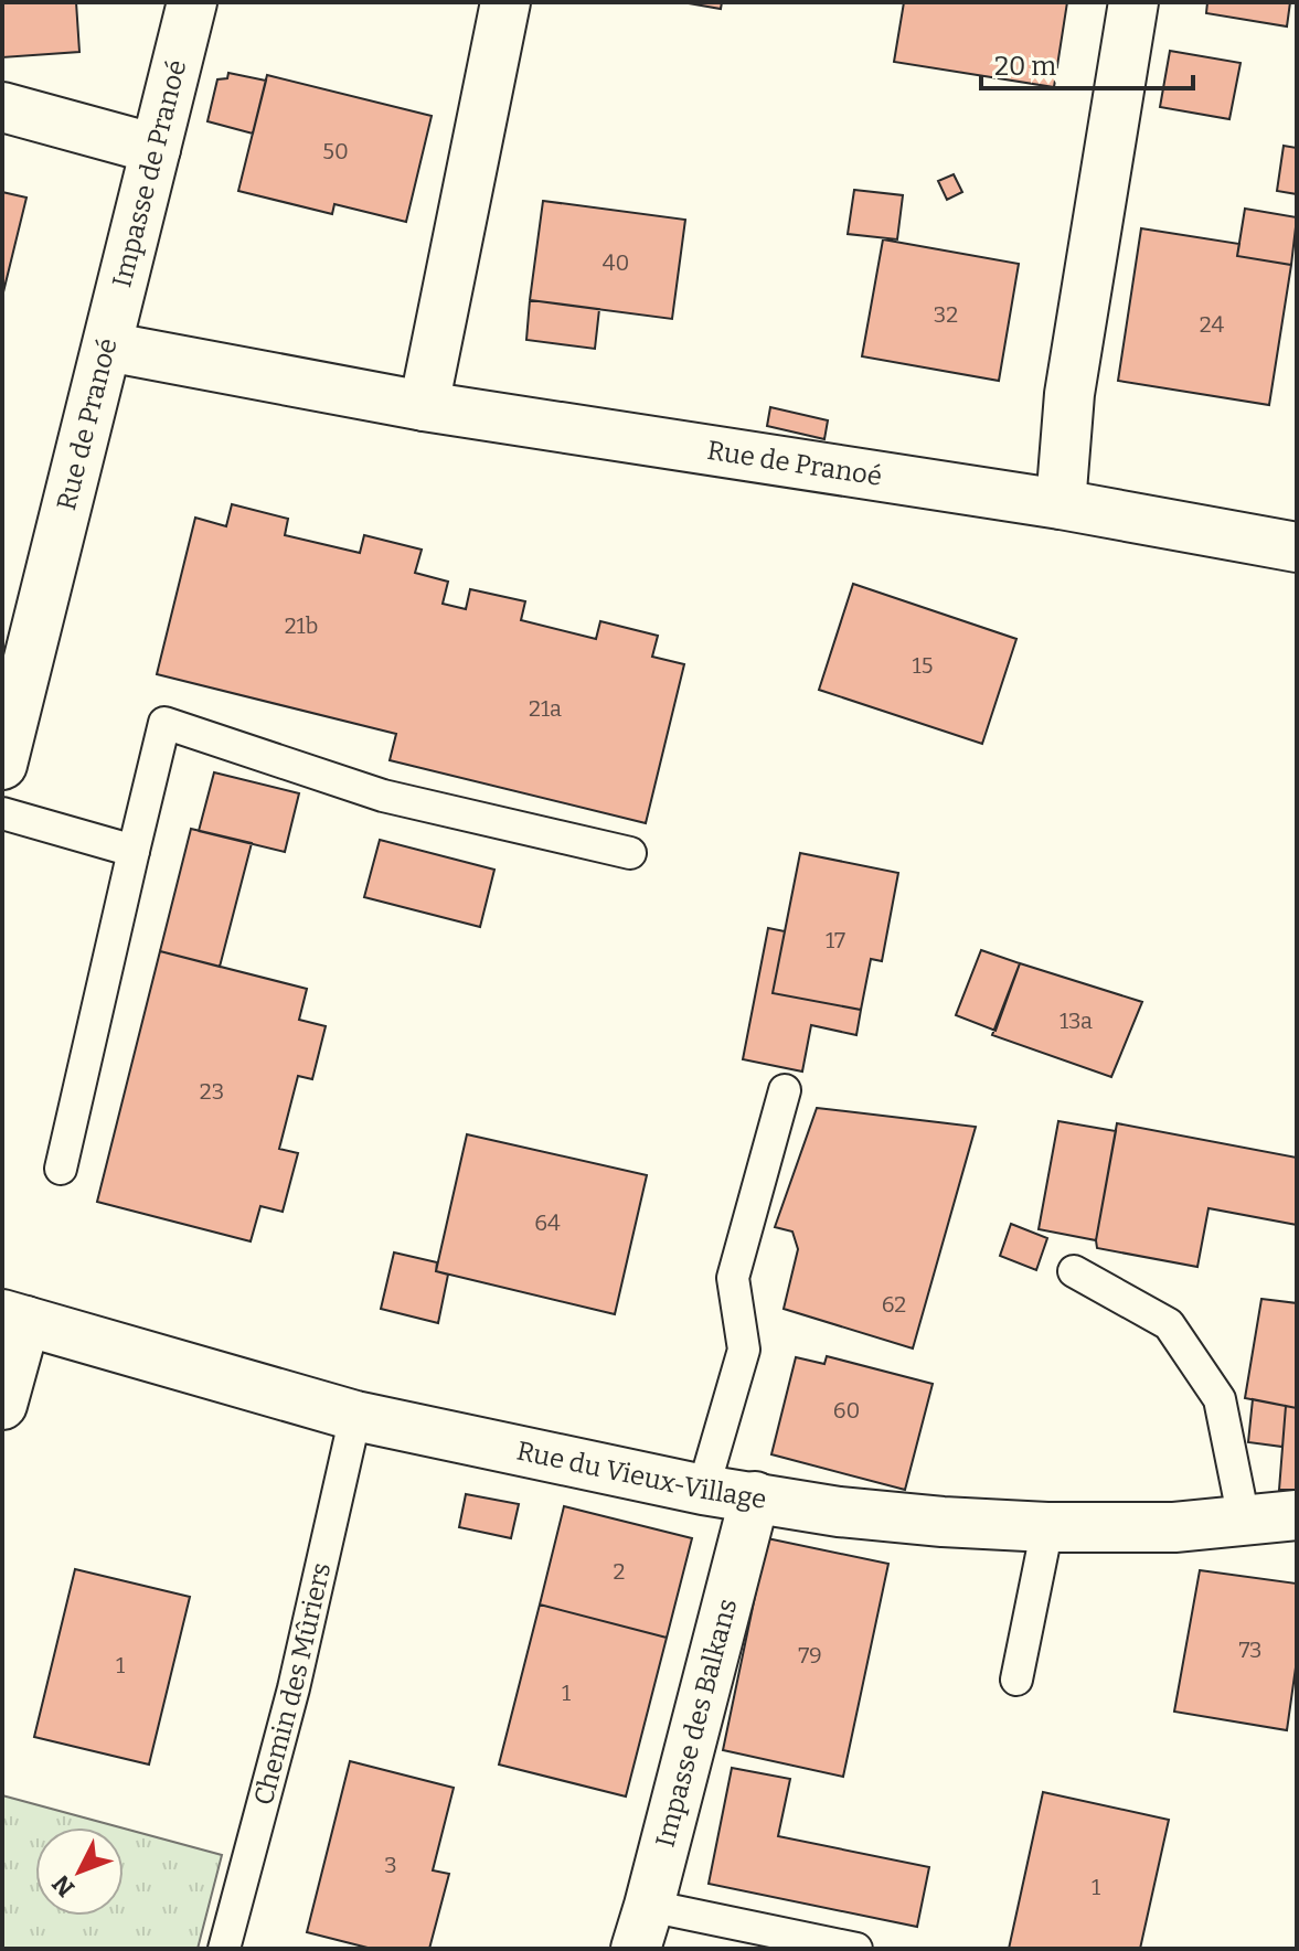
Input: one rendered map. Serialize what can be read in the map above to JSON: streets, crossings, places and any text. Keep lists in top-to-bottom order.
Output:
{
  "streets": {
    "street": [
      "Impasse de Pranoé",
      "Rue de Pranoé",
      "Rue du Vieux-Village",
      "Impasse des Balkans"
    ],
    "lane": ["Chemin des Mûriers"]
  },
  "crossings": [
    ["Impasse de Pranoé", "Rue de Pranoé"],
    ["Rue du Vieux-Village", "Chemin des Mûriers"],
    ["Rue du Vieux-Village", "Impasse des Balkans"]
  ],
  "house_numbers": [
    "50",
    "40",
    "32",
    "24",
    "21b",
    "15",
    "21a",
    "17",
    "13a",
    "23",
    "64",
    "62",
    "60",
    "2",
    "73",
    "79",
    "1",
    "1",
    "3",
    "1"
  ],
  "scale_bar": "20 m",
  "north": "bottom left"
}
